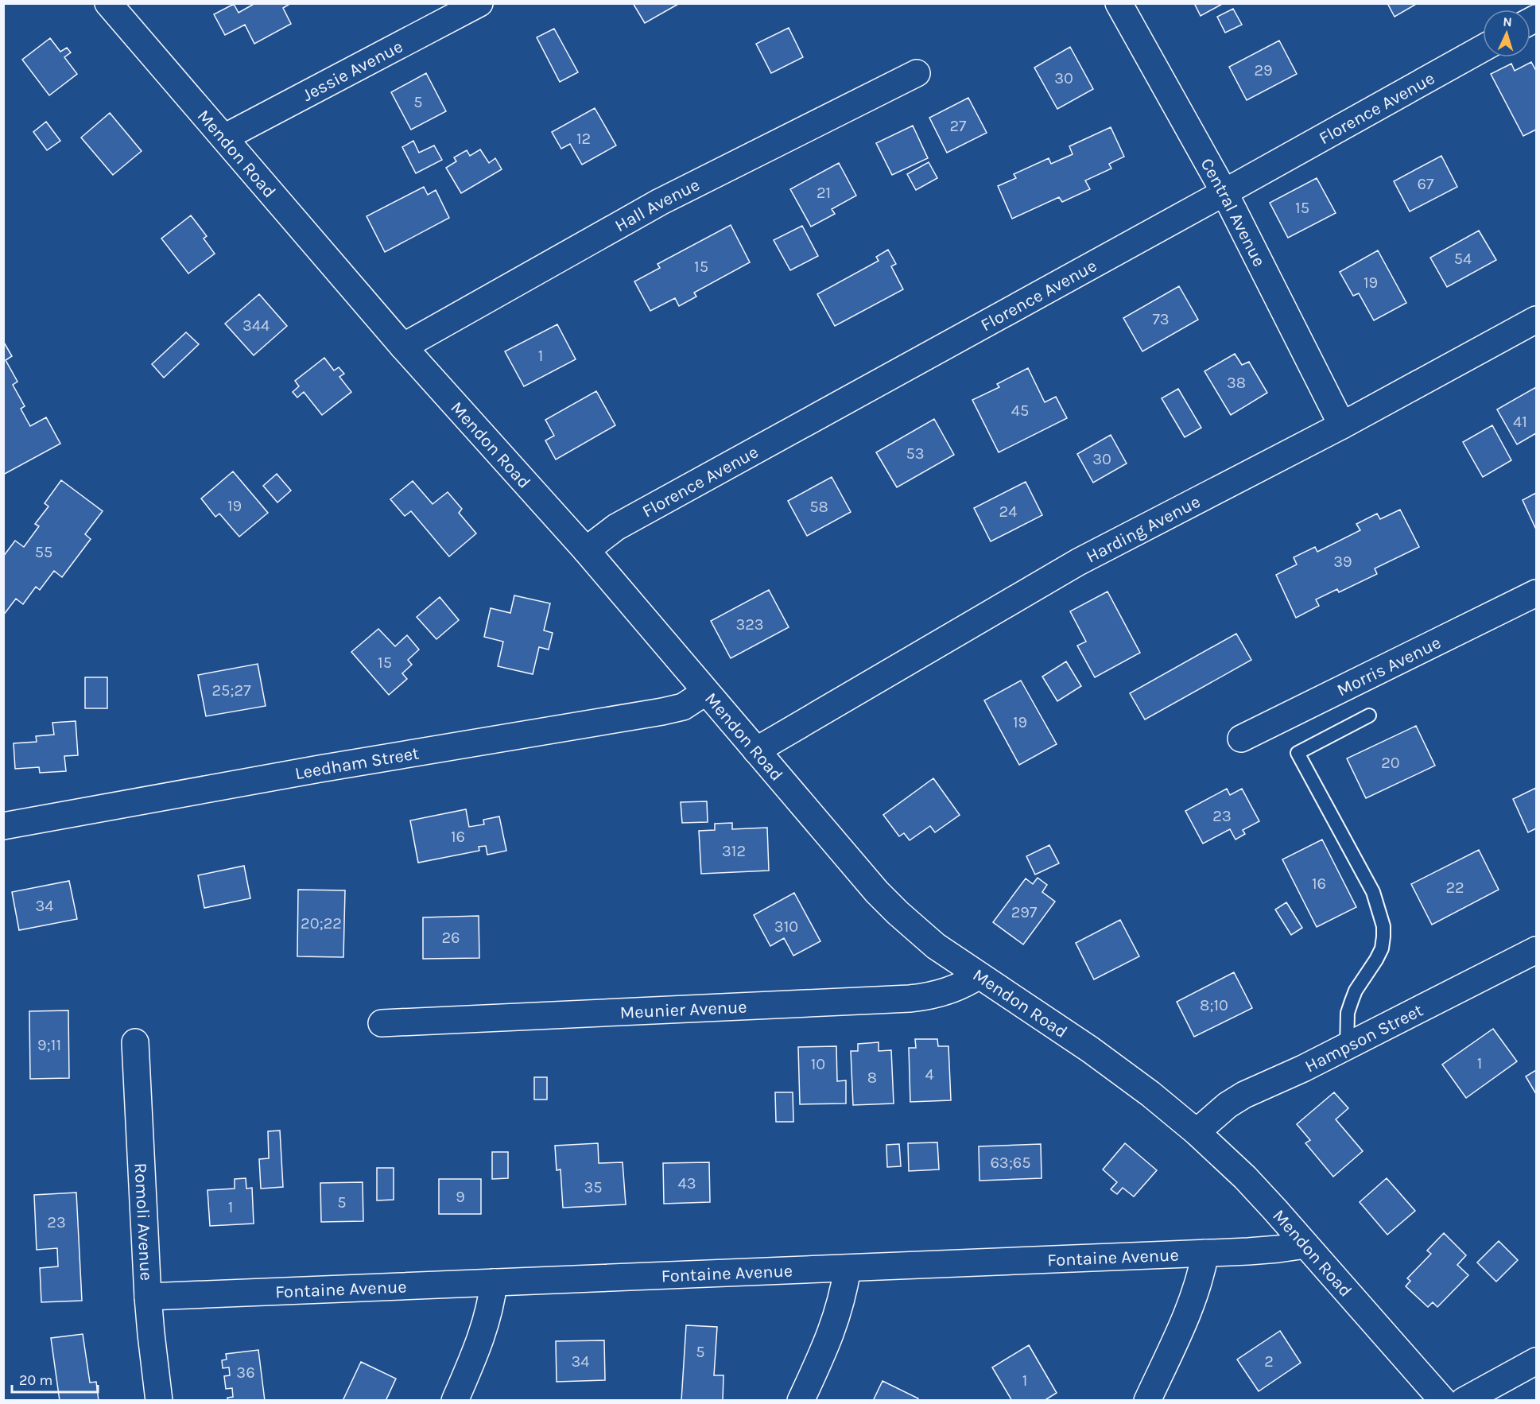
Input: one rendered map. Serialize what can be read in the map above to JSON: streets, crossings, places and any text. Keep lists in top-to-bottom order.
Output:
{
  "streets": {
    "street": [
      "Jessie Avenue",
      "Florence Avenue",
      "Mendon Road",
      "Hall Avenue",
      "Central Avenue",
      "Harding Avenue",
      "Morris Avenue",
      "Leedham Street",
      "Meunier Avenue",
      "Hampson Street",
      "Romoli Avenue",
      "Fontaine Avenue"
    ]
  },
  "crossings": [
    ["Jessie Avenue", "Mendon Road"],
    ["Florence Avenue", "Mendon Road"],
    ["Florence Avenue", "Central Avenue"],
    ["Mendon Road", "Hall Avenue"],
    ["Mendon Road", "Harding Avenue"],
    ["Mendon Road", "Leedham Street"],
    ["Mendon Road", "Meunier Avenue"],
    ["Mendon Road", "Hampson Street"],
    ["Mendon Road", "Fontaine Avenue"],
    ["Central Avenue", "Harding Avenue"],
    ["Romoli Avenue", "Fontaine Avenue"]
  ],
  "house_numbers": [
    "29",
    "30",
    "5",
    "27",
    "12",
    "67",
    "21",
    "15",
    "54",
    "15",
    "19",
    "73",
    "344",
    "1",
    "38",
    "45",
    "41",
    "53",
    "30",
    "19",
    "58",
    "24",
    "55",
    "39",
    "323",
    "15",
    "25;27",
    "19",
    "20",
    "23",
    "16",
    "312",
    "16",
    "22",
    "34",
    "297",
    "20;22",
    "310",
    "26",
    "8;10",
    "9;11",
    "1",
    "10",
    "4",
    "8",
    "63;65",
    "43",
    "35",
    "9",
    "5",
    "1",
    "23",
    "5",
    "34",
    "2",
    "36",
    "1"
  ],
  "scale_bar": "20 m",
  "north": "top"
}
